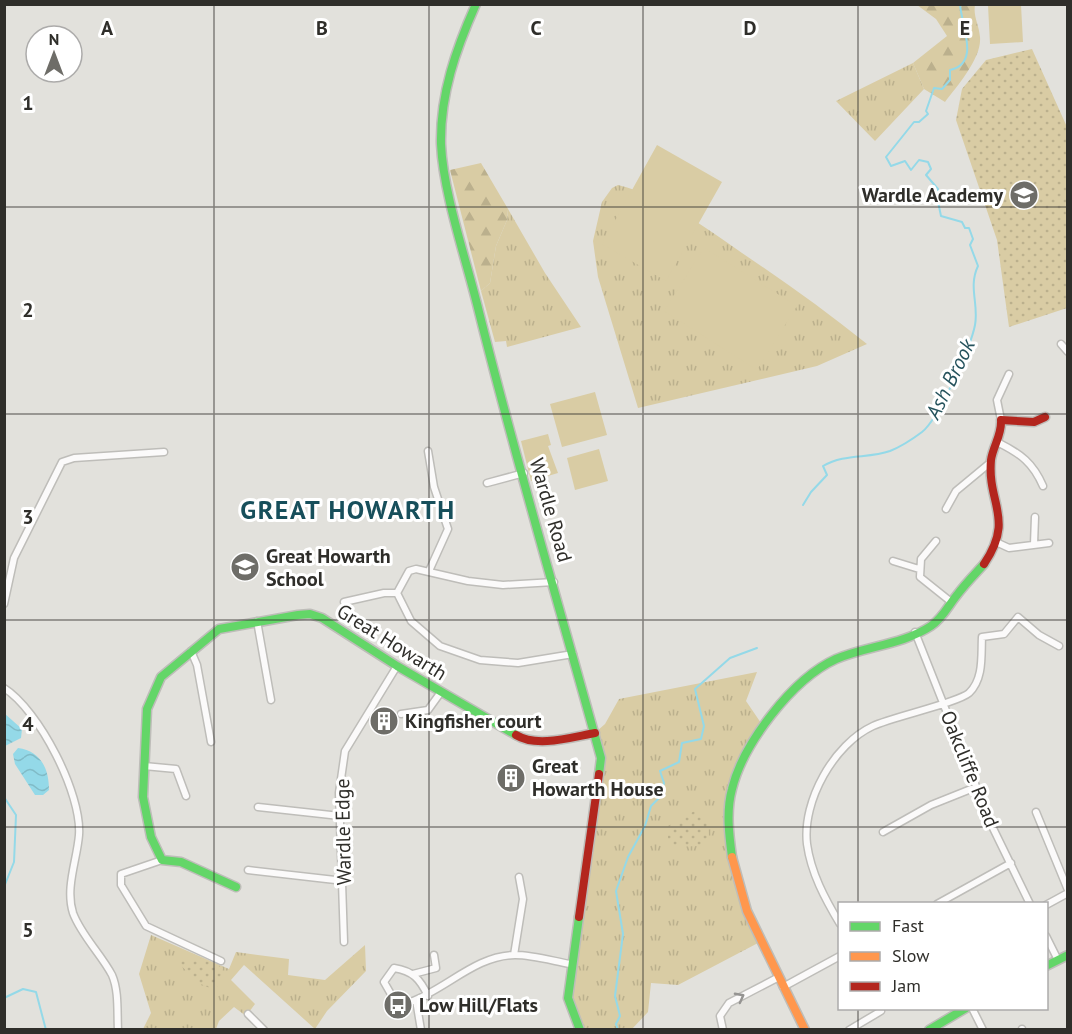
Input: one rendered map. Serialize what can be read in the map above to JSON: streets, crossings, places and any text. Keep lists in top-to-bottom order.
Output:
{
  "streets": {
    "main road": ["Wardle Road", "Great Howarth"],
    "street": ["Oakcliffe Road", "Wardle Edge"]
  },
  "crossings": [
    ["Wardle Road", "Great Howarth"],
    ["Great Howarth", "Wardle Edge"]
  ],
  "districts": ["GREAT HOWARTH"],
  "water": ["Ash Brook"],
  "places": {
    "school or university": ["Wardle Academy", "Great Howarth School"],
    "building": ["Kingfisher court", "Great Howarth House"],
    "bus stop": ["Low Hill/Flats"]
  },
  "legend": ["Fast", "Slow", "Jam"],
  "north": "top",
  "grid": {
    "columns": [
      "A",
      "B",
      "C",
      "D",
      "E"
    ],
    "rows": [
      "1",
      "2",
      "3",
      "4",
      "5"
    ]
  }
}
